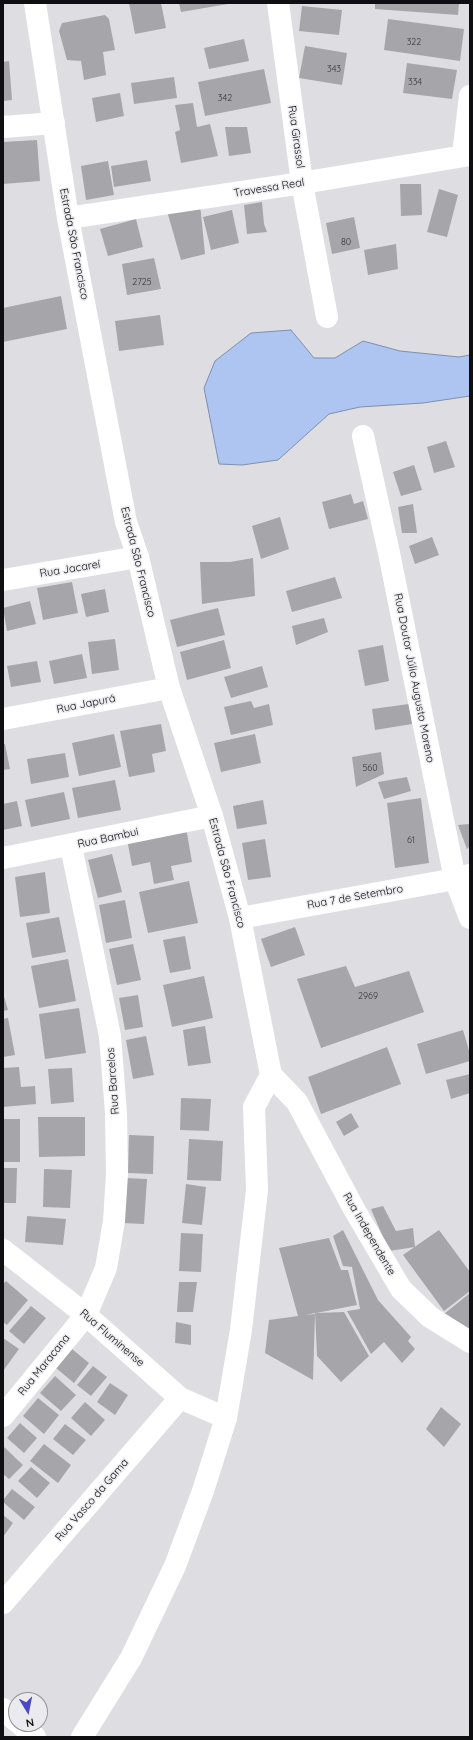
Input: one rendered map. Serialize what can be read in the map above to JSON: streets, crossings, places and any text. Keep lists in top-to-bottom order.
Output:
{
  "streets": {
    "street": [
      "Rua Girassol",
      "Travessa Real",
      "Estrada São Francisco",
      "Rua Jacareí",
      "Rua Doutor Júlio Augusto Moreno",
      "Rua Japurá",
      "Rua Bambui",
      "Rua 7 de Setembro",
      "Rua Barcelos",
      "Rua Independente",
      "Rua Fluminense",
      "Rua Maracana",
      "Rua Vasco da Gama"
    ]
  },
  "crossings": [
    ["Rua Girassol", "Travessa Real"],
    ["Travessa Real", "Estrada São Francisco"],
    ["Estrada São Francisco", "Rua Jacareí"],
    ["Estrada São Francisco", "Rua Japurá"],
    ["Estrada São Francisco", "Rua Bambui"],
    ["Estrada São Francisco", "Rua 7 de Setembro"],
    ["Estrada São Francisco", "Rua Independente"],
    ["Rua Doutor Júlio Augusto Moreno", "Rua 7 de Setembro"],
    ["Rua Bambui", "Rua Barcelos"],
    ["Rua Barcelos", "Rua Fluminense"],
    ["Rua Barcelos", "Rua Maracana"],
    ["Rua Fluminense", "Rua Maracana"],
    ["Rua Fluminense", "Rua Vasco da Gama"]
  ],
  "house_numbers": [
    "322",
    "343",
    "334",
    "342",
    "80",
    "2725",
    "560",
    "61",
    "2969"
  ],
  "north": "bottom"
}
